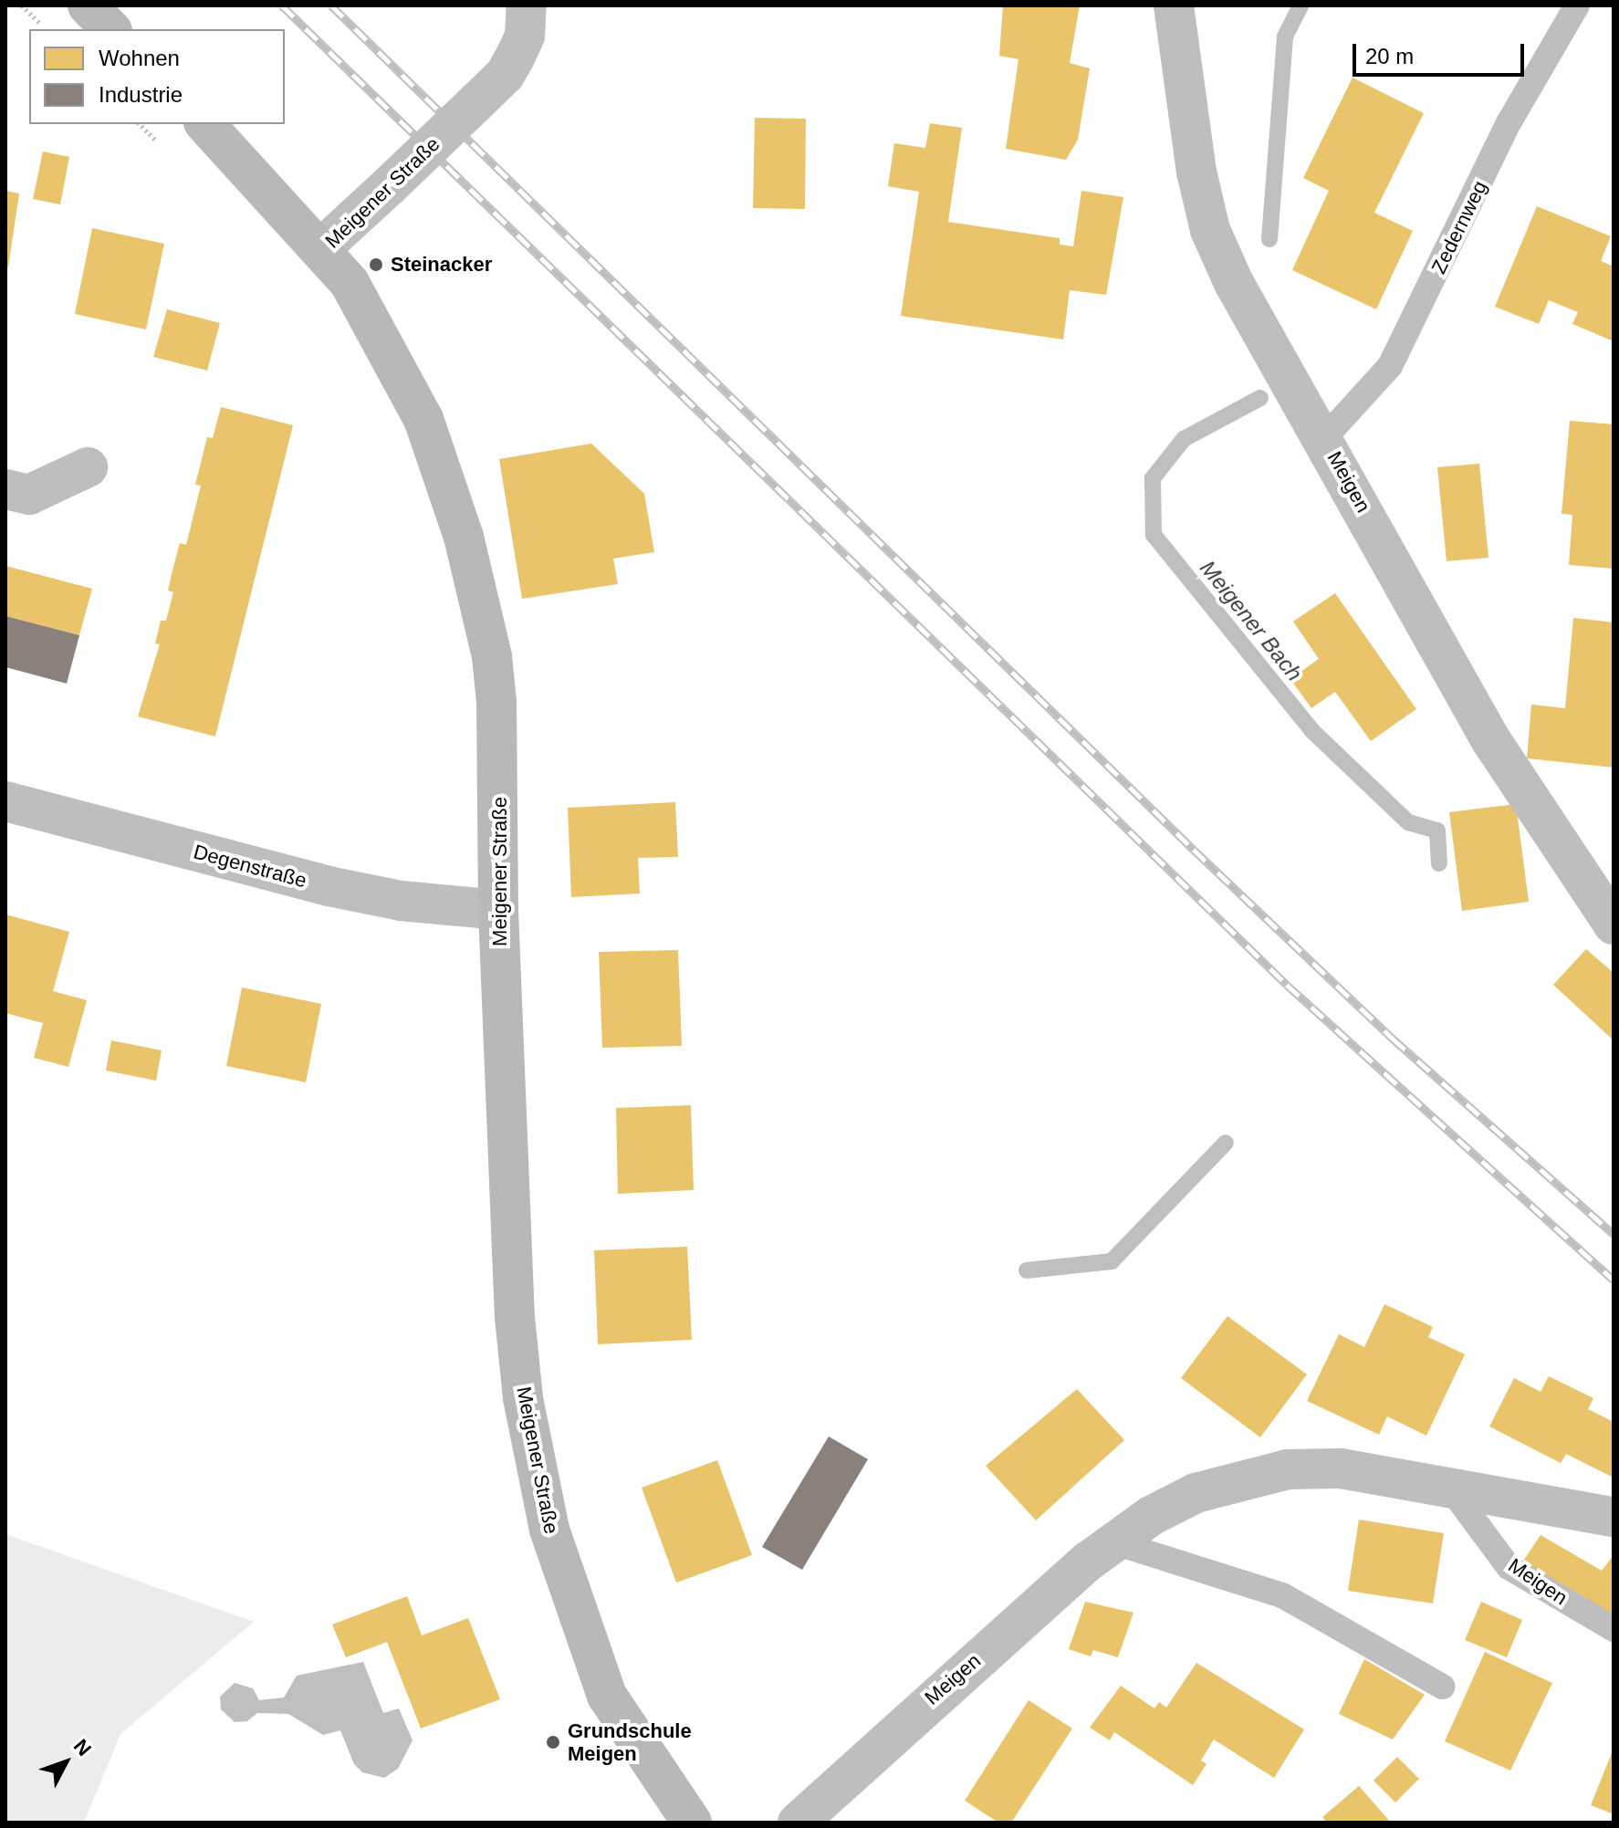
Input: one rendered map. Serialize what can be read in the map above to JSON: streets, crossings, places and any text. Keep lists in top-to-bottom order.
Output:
{
  "streets": {
    "street": ["Meigener Straße", "Meigen", "Degenstraße"],
    "lane": ["Zedernweg"]
  },
  "crossings": [
    ["Meigener Straße", "Degenstraße"],
    ["Zedernweg", "Meigen"]
  ],
  "water": ["Meigener Bach"],
  "places": ["Steinacker", "Grundschule Meigen"],
  "legend": ["Wohnen", "Industrie"],
  "scale_bar": "20 m",
  "north": "top right"
}
